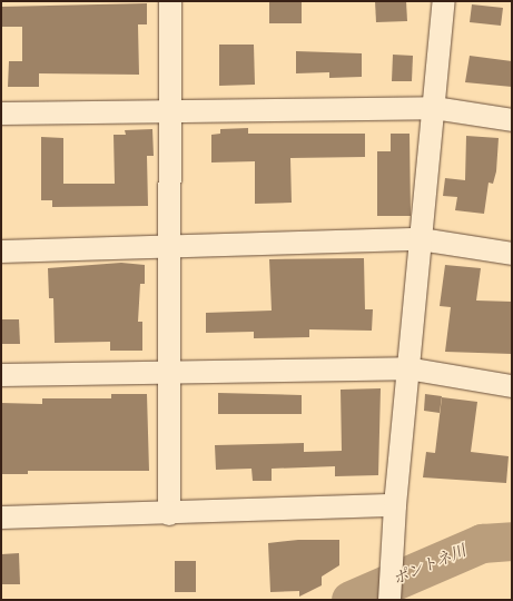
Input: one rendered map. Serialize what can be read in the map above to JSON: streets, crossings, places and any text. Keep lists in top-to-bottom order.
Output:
{
  "water": ["ポントネ川"]
}
